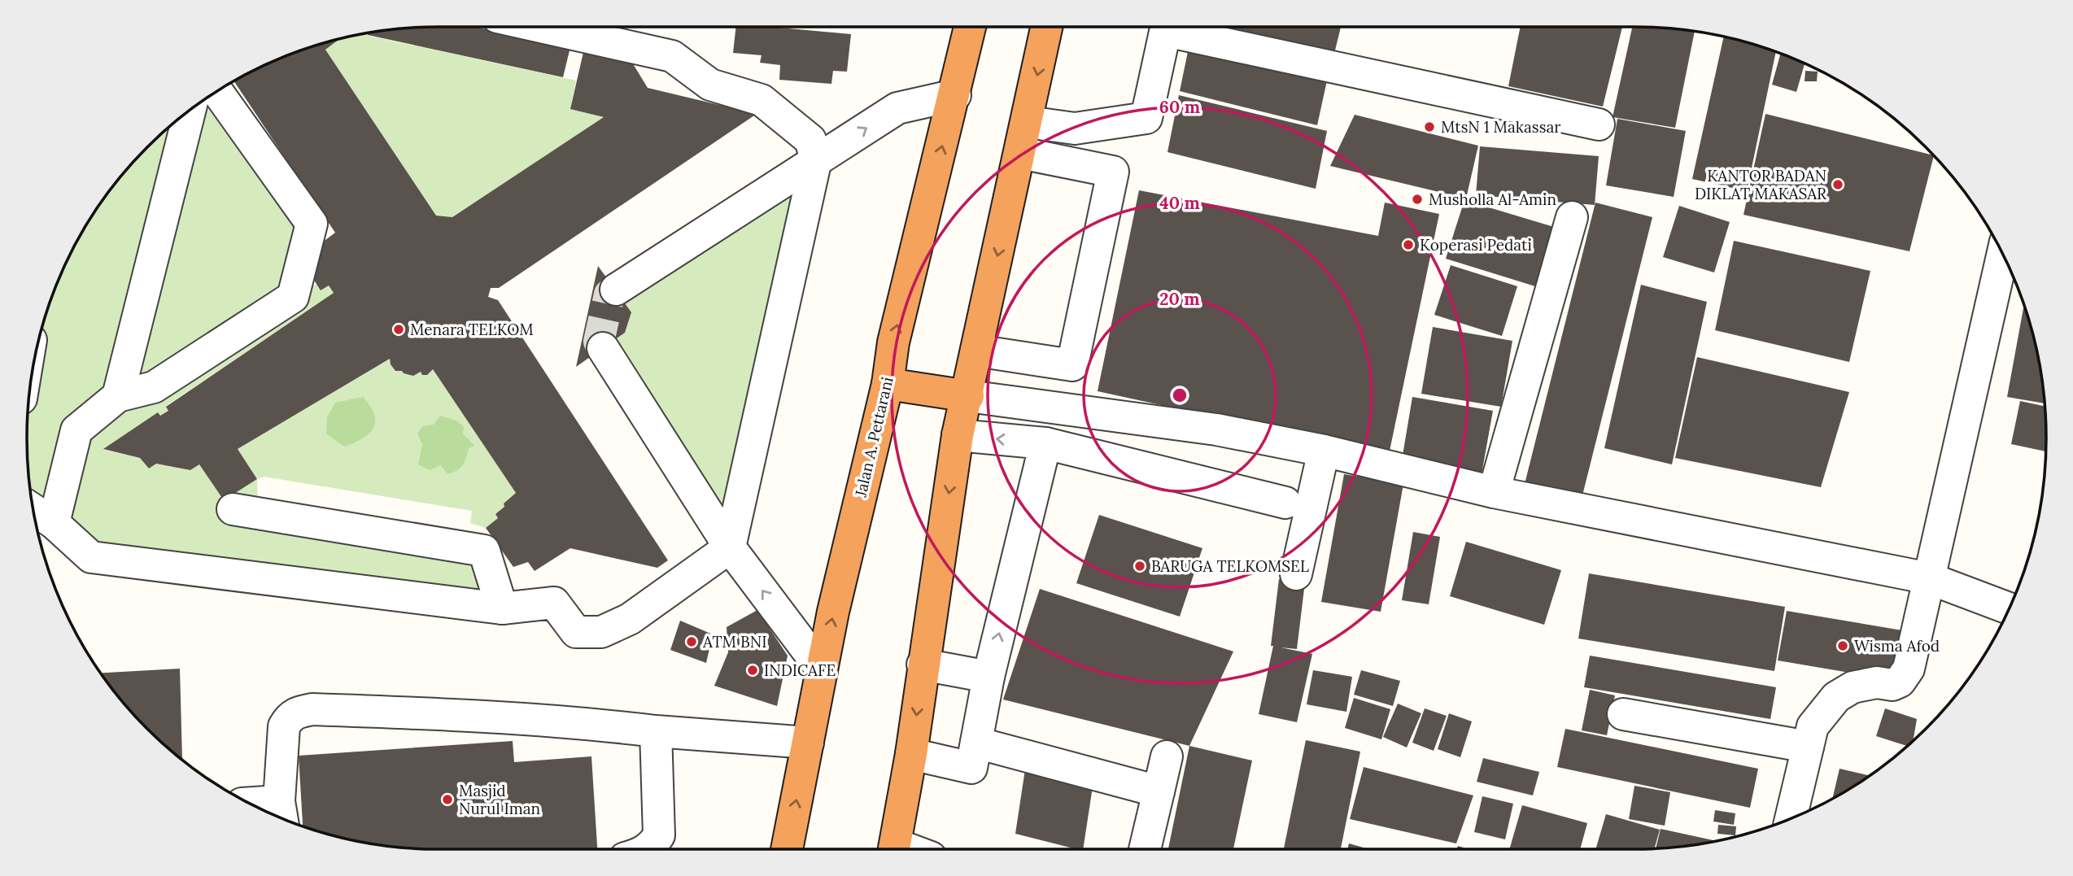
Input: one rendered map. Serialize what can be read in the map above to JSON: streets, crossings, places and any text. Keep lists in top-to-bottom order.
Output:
{
  "streets": {
    "highway": ["Jalan A. Pettarani"]
  },
  "places": [
    "MtsN 1 Makassar",
    "KANTOR BADAN DIKLAT MAKASAR",
    "Musholla Al-Amin",
    "Koperasi Pedati",
    "Menara TELKOM",
    "BARUGA TELKOMSEL",
    "ATM BNI",
    "Wisma Afod",
    "INDICAFE",
    "Masjid Nurul Iman"
  ],
  "rings": ["60 m", "40 m", "20 m"]
}
